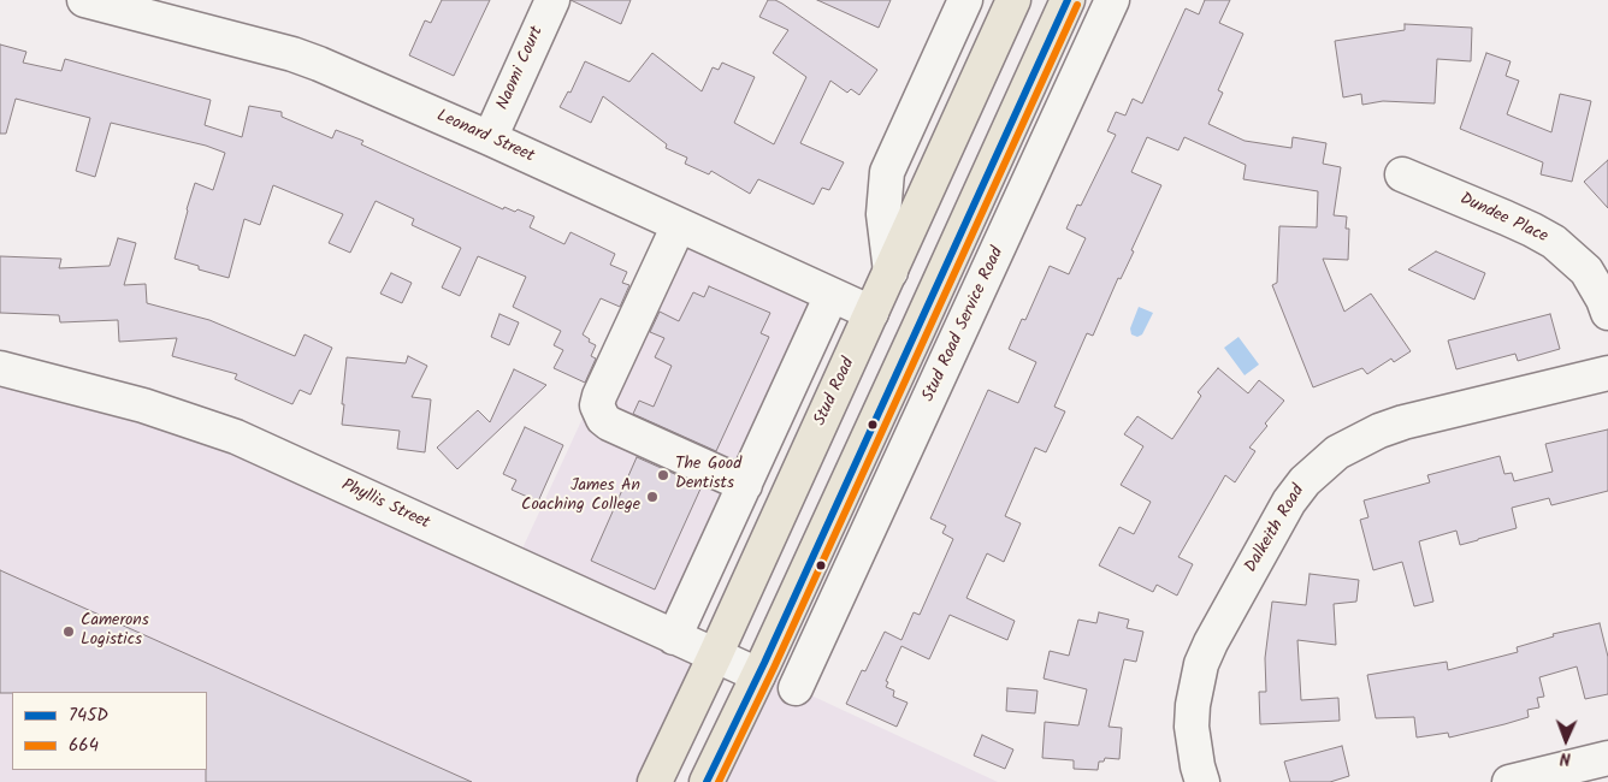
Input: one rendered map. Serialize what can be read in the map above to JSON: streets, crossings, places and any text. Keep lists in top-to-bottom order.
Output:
{
  "streets": {
    "main road": ["Stud Road"],
    "street": [
      "Naomi Court",
      "Leonard Street",
      "Dundee Place",
      "Stud Road Service Road",
      "Phyllis Street",
      "Dalkeith Road"
    ]
  },
  "crossings": [
    ["Naomi Court", "Leonard Street"],
    ["Leonard Street", "Stud Road"],
    ["Stud Road", "Phyllis Street"]
  ],
  "places": ["The Good Dentists", "James An Coaching College", "Camerons Logistics"],
  "lines": ["transit line 745D", "transit line 664"],
  "legend": ["745D", "664"],
  "north": "bottom"
}
